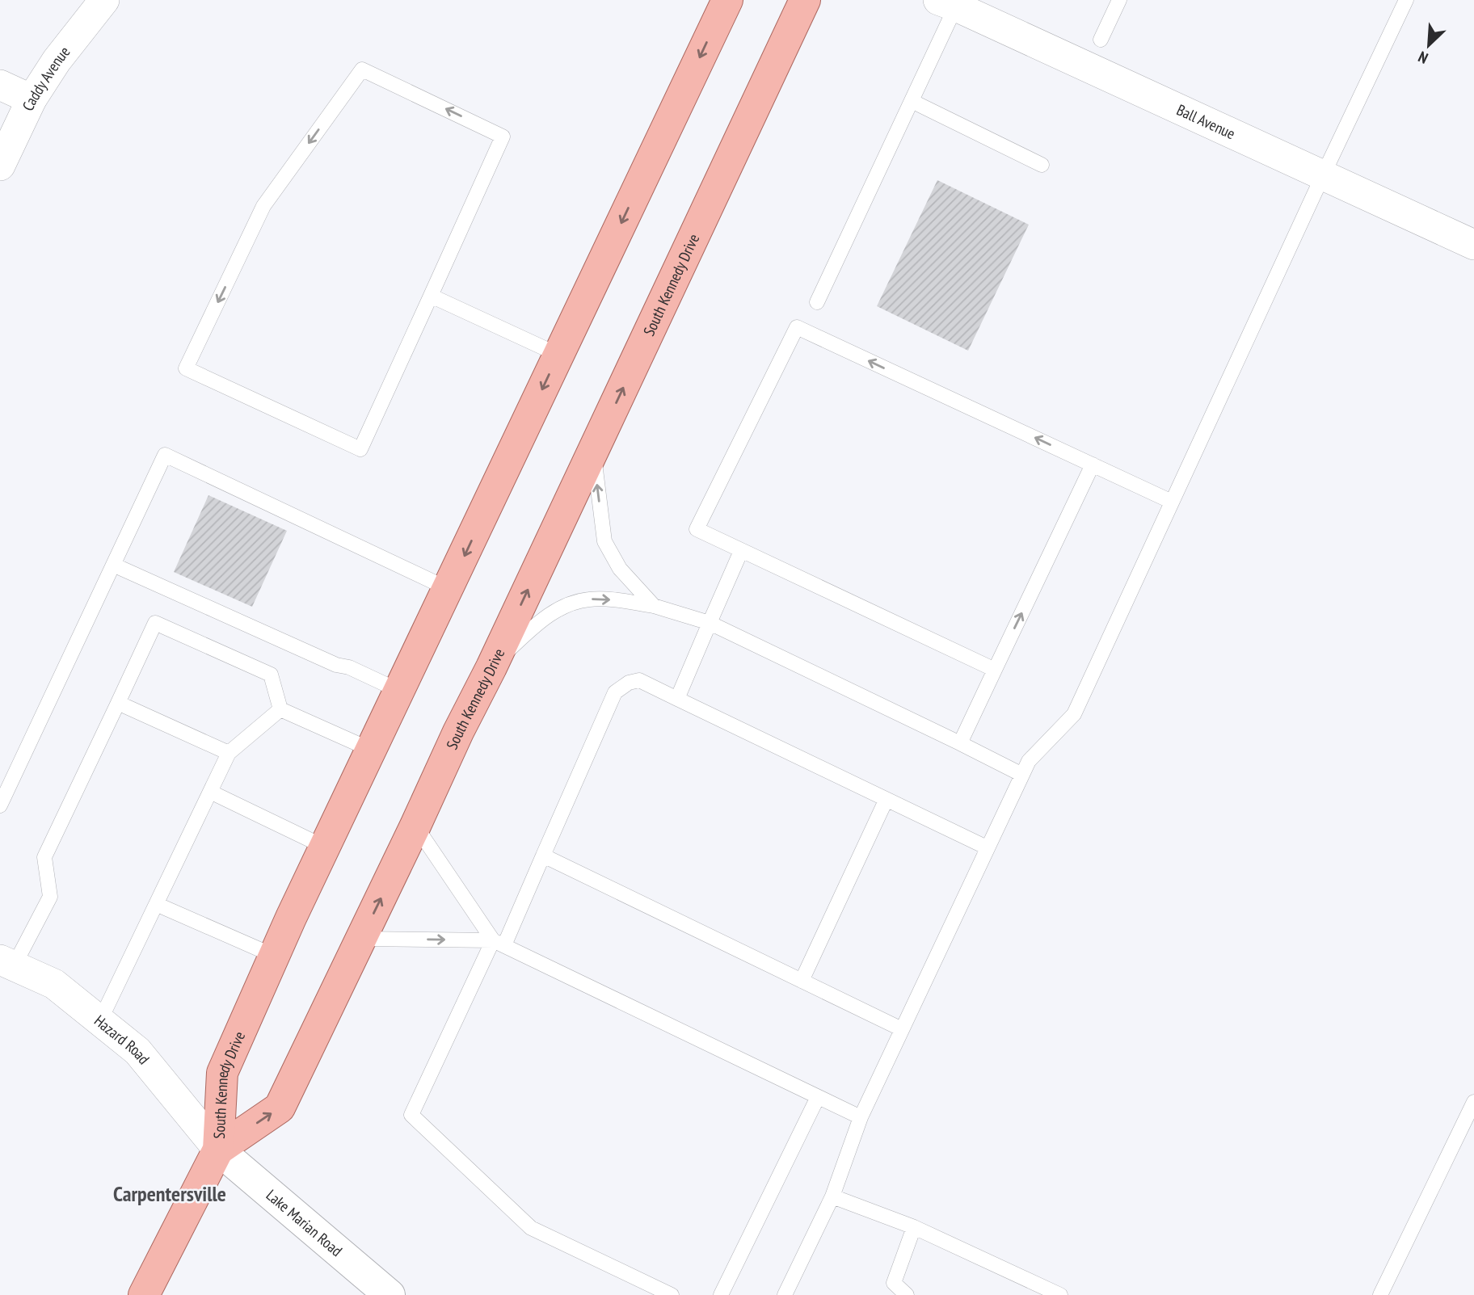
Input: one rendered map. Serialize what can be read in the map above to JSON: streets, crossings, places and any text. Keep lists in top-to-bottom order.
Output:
{
  "streets": {
    "main road": ["South Kennedy Drive"],
    "street": [
      "Caddy Avenue",
      "Ball Avenue",
      "Hazard Road",
      "Lake Marian Road"
    ]
  },
  "crossings": [
    ["South Kennedy Drive", "Hazard Road"],
    ["South Kennedy Drive", "Lake Marian Road"],
    ["Hazard Road", "Lake Marian Road"]
  ],
  "districts": ["Carpentersville"],
  "north": "bottom left"
}
